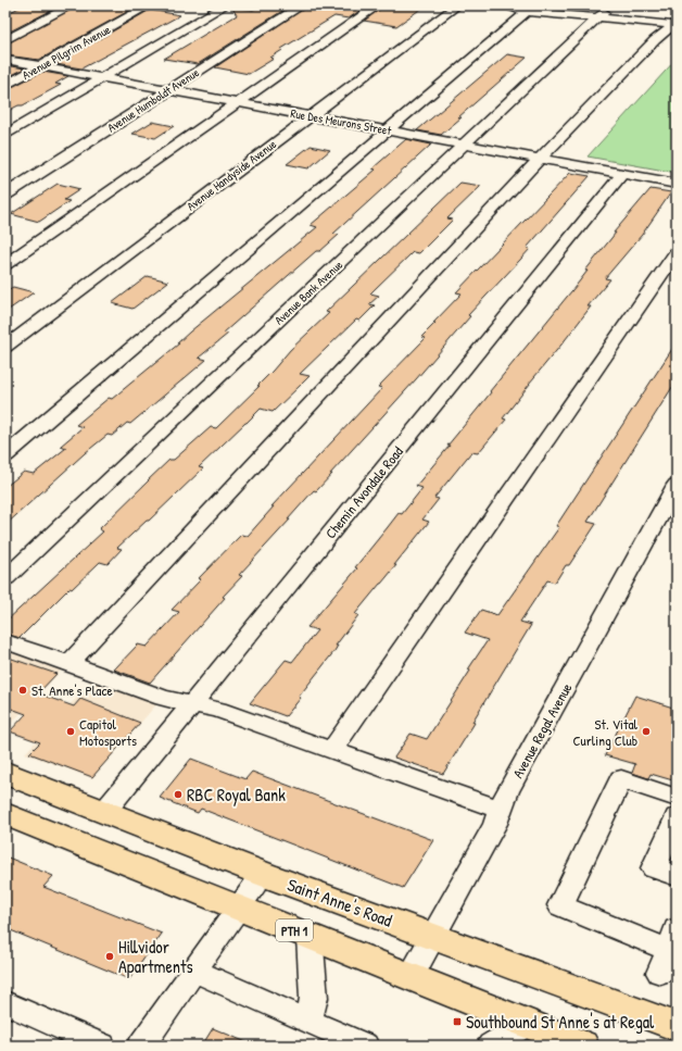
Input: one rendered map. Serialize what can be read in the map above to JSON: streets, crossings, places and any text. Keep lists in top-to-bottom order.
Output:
{
  "streets": {
    "highway": ["Saint Anne's Road", "PTH 1"],
    "street": [
      "Avenue Pilgrim Avenue",
      "Avenue Humboldt Avenue",
      "Rue Des Meurons Street",
      "Avenue Handyside Avenue",
      "Avenue Bank Avenue",
      "Chemin Avondale Road",
      "Avenue Regal Avenue"
    ]
  },
  "crossings": [
    ["Avenue Pilgrim Avenue", "Rue Des Meurons Street"],
    ["Avenue Humboldt Avenue", "Rue Des Meurons Street"],
    ["Rue Des Meurons Street", "Avenue Handyside Avenue"],
    ["Rue Des Meurons Street", "Avenue Bank Avenue"],
    ["Rue Des Meurons Street", "Chemin Avondale Road"],
    ["Chemin Avondale Road", "Saint Anne's Road"],
    ["Avenue Regal Avenue", "Saint Anne's Road"],
    ["Avenue Regal Avenue", "PTH 1"]
  ],
  "places": {
    "other": [
      "St. Anne's Place",
      "Capitol Motosports",
      "St. Vital Curling Club",
      "RBC Royal Bank",
      "Hillvidor Apartments"
    ],
    "transit": ["Southbound St Anne's at Regal"]
  }
}
